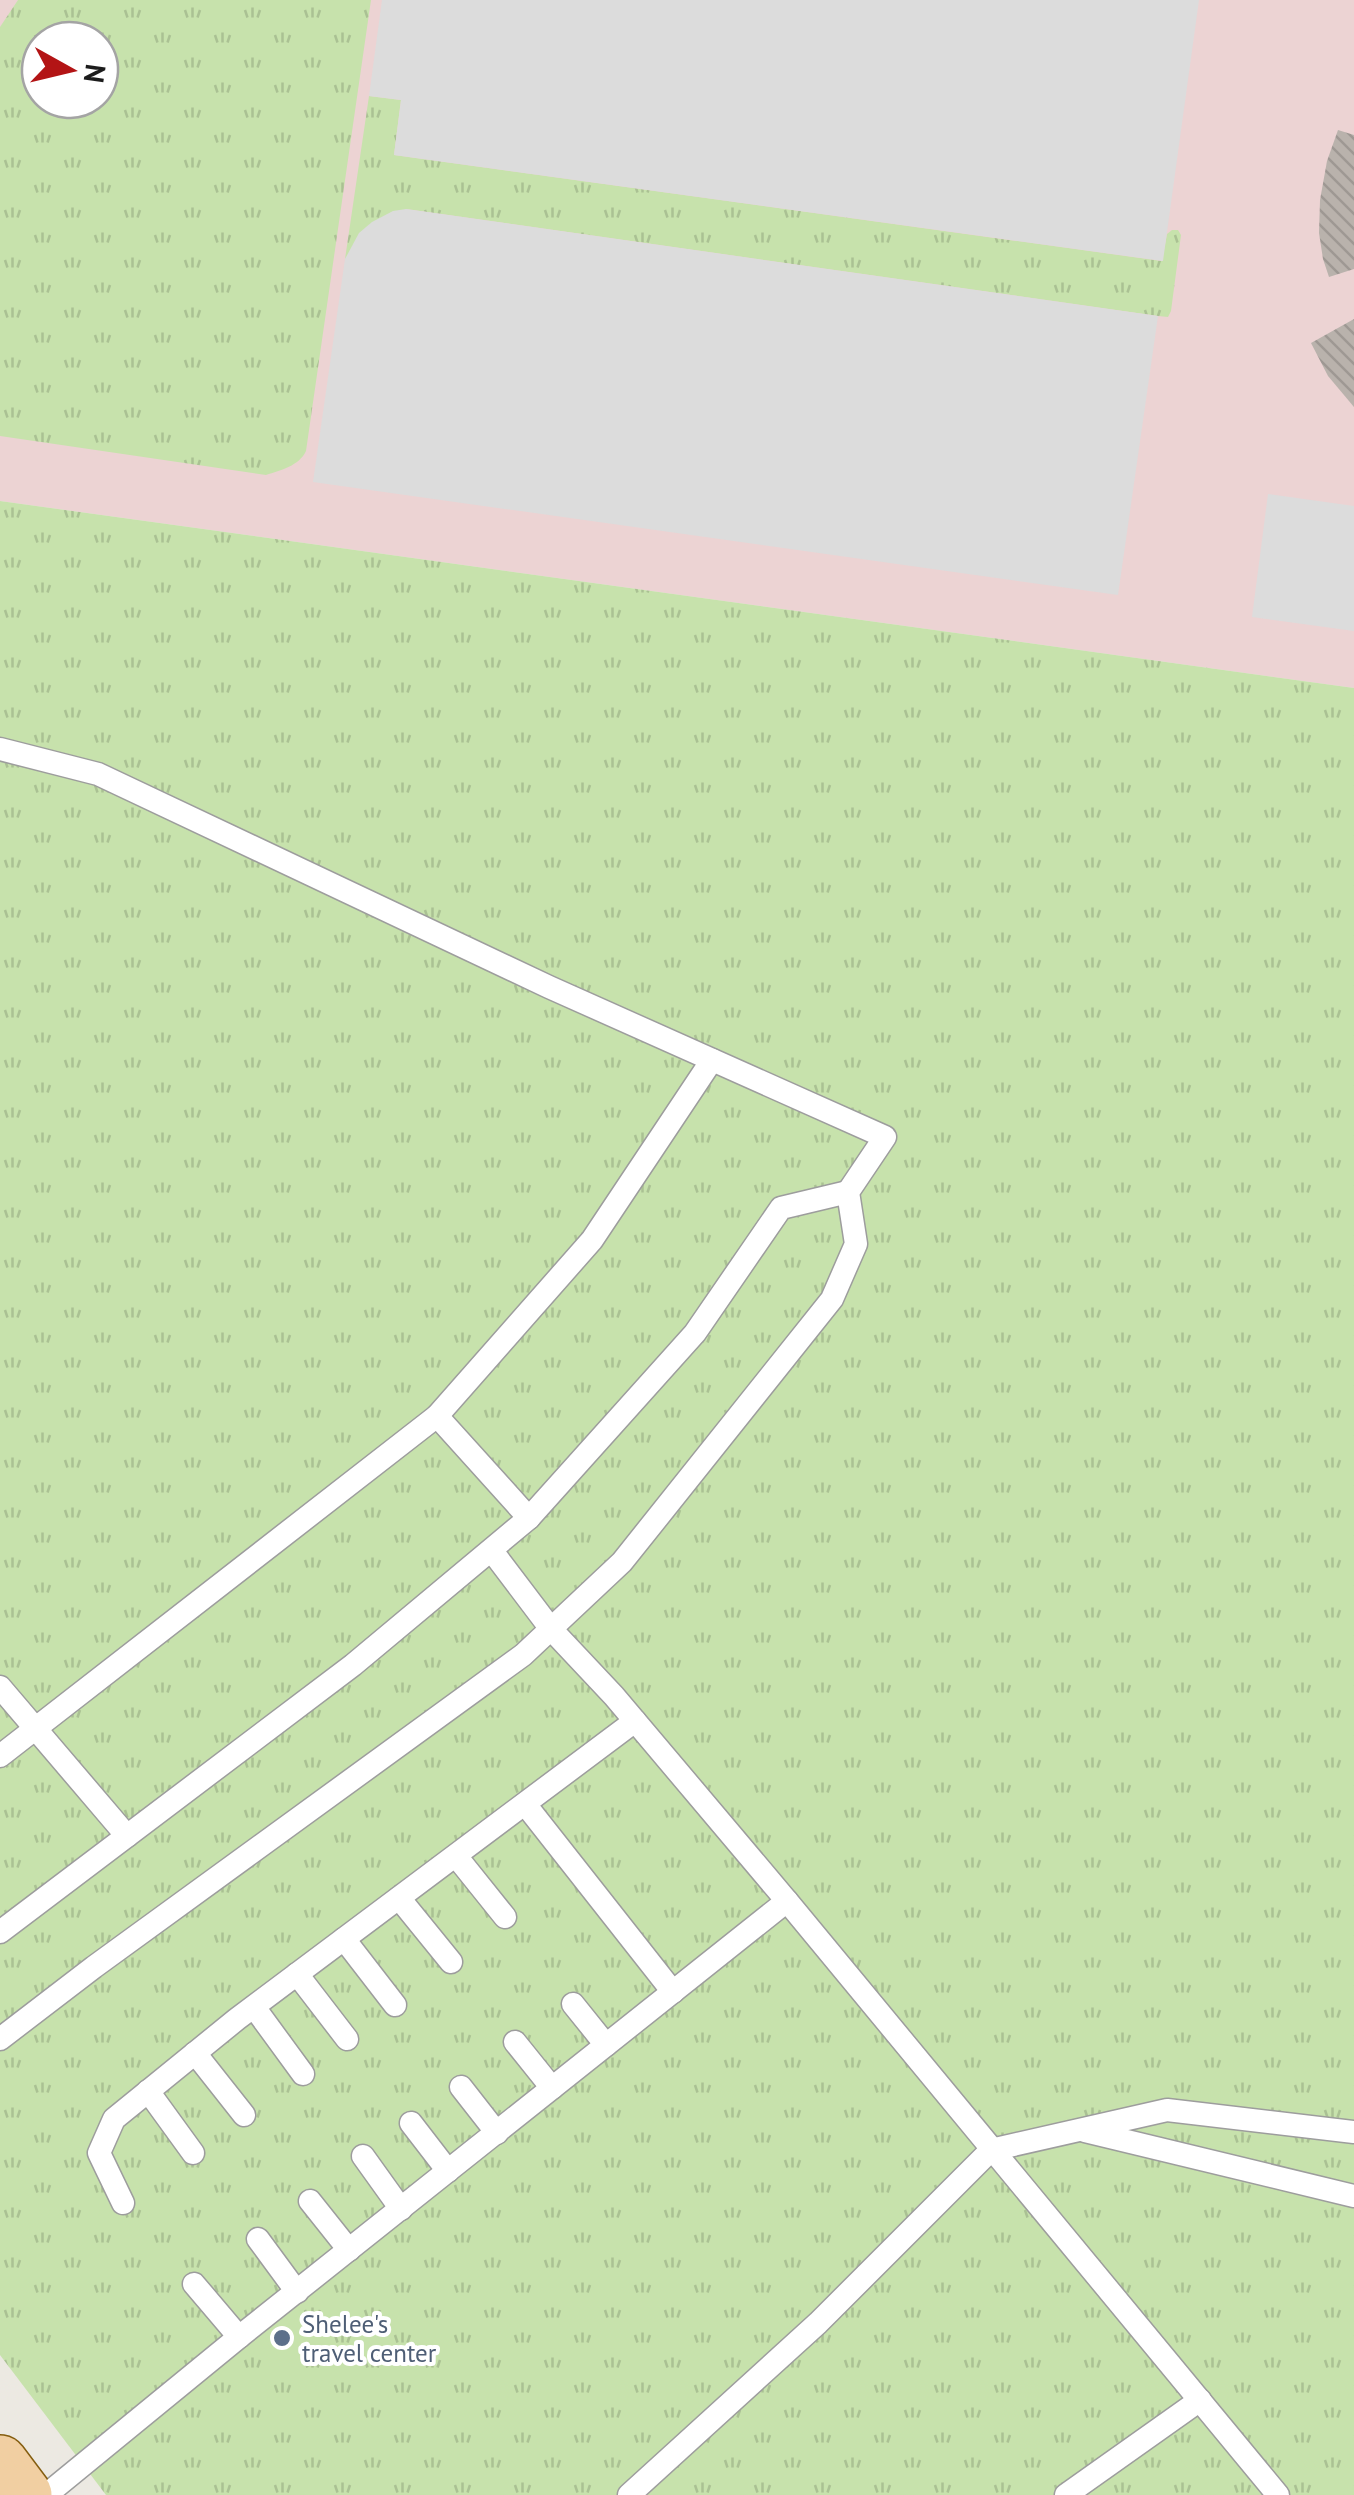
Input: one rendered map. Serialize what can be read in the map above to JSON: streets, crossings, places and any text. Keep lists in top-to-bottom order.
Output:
{
  "places": ["Shelee's travel center"],
  "north": "right"
}
